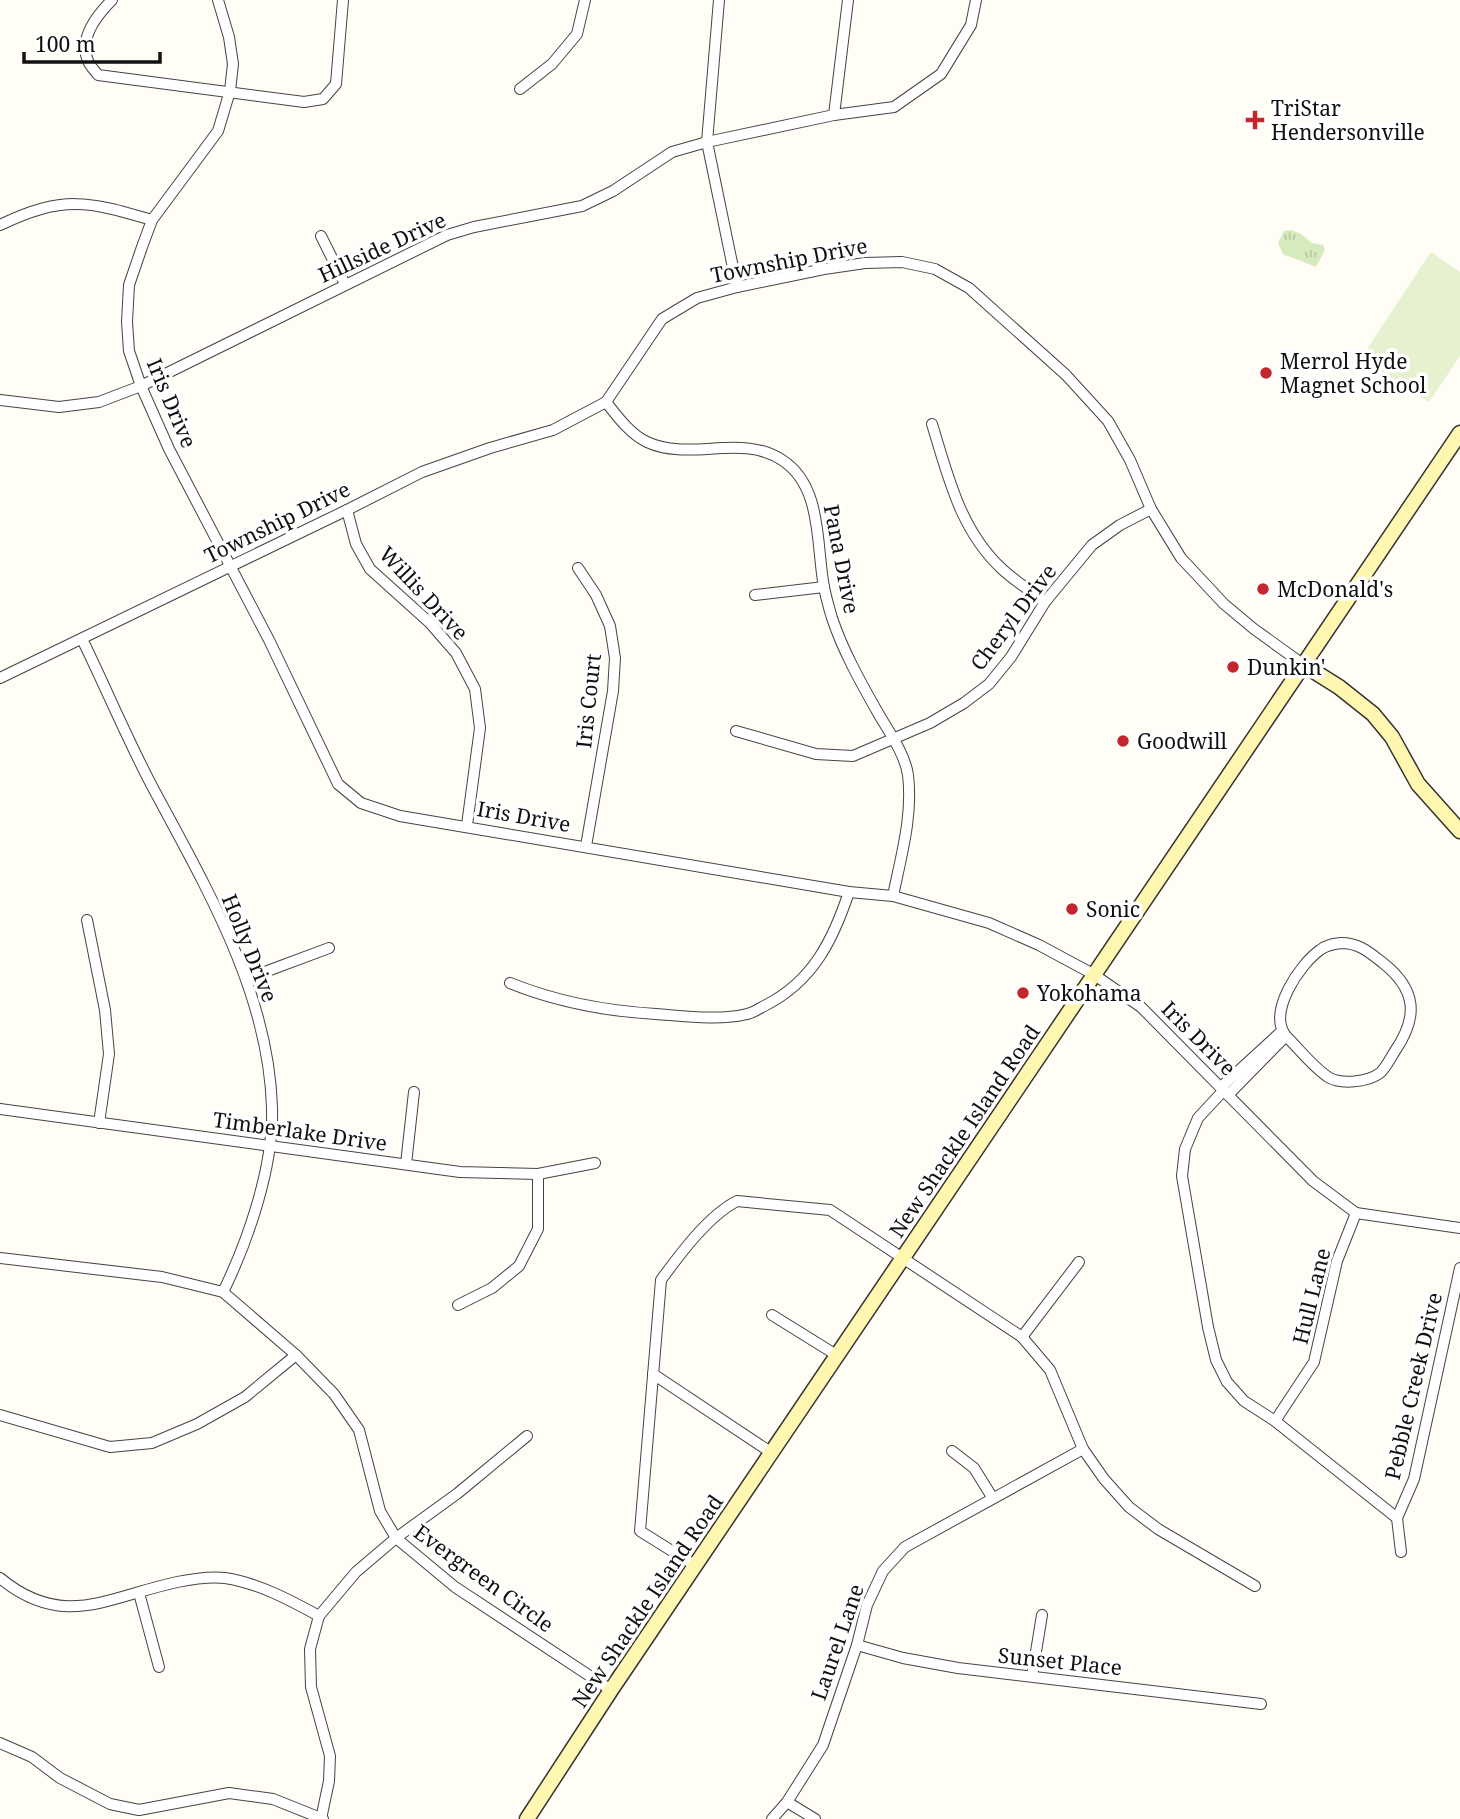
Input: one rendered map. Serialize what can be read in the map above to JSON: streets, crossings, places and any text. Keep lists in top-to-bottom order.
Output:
{
  "streets": {
    "main road": ["New Shackle Island Road"],
    "street": [
      "Hillside Drive",
      "Township Drive",
      "Iris Drive",
      "Pana Drive",
      "Willis Drive",
      "Cheryl Drive",
      "Iris Court",
      "Holly Drive",
      "Timberlake Drive",
      "Hull Lane",
      "Pebble Creek Drive",
      "Evergreen Circle",
      "Laurel Lane",
      "Sunset Place"
    ]
  },
  "crossings": [
    ["Hillside Drive", "Iris Drive"],
    ["Township Drive", "Iris Drive"],
    ["Township Drive", "Pana Drive"],
    ["Township Drive", "Willis Drive"],
    ["Township Drive", "Cheryl Drive"],
    ["Township Drive", "Holly Drive"],
    ["Township Drive", "New Shackle Island Road"],
    ["Iris Drive", "Pana Drive"],
    ["Iris Drive", "Willis Drive"],
    ["Iris Drive", "Iris Court"],
    ["Iris Drive", "New Shackle Island Road"],
    ["Iris Drive", "Hull Lane"],
    ["Pana Drive", "Cheryl Drive"],
    ["Holly Drive", "Timberlake Drive"],
    ["Holly Drive", "Evergreen Circle"],
    ["New Shackle Island Road", "Evergreen Circle"],
    ["Laurel Lane", "Sunset Place"]
  ],
  "places": {
    "health": ["TriStar Hendersonville"],
    "other": [
      "Merrol Hyde Magnet School",
      "McDonald's",
      "Dunkin'",
      "Goodwill",
      "Sonic",
      "Yokohama"
    ]
  },
  "scale_bar": "100 m"
}
